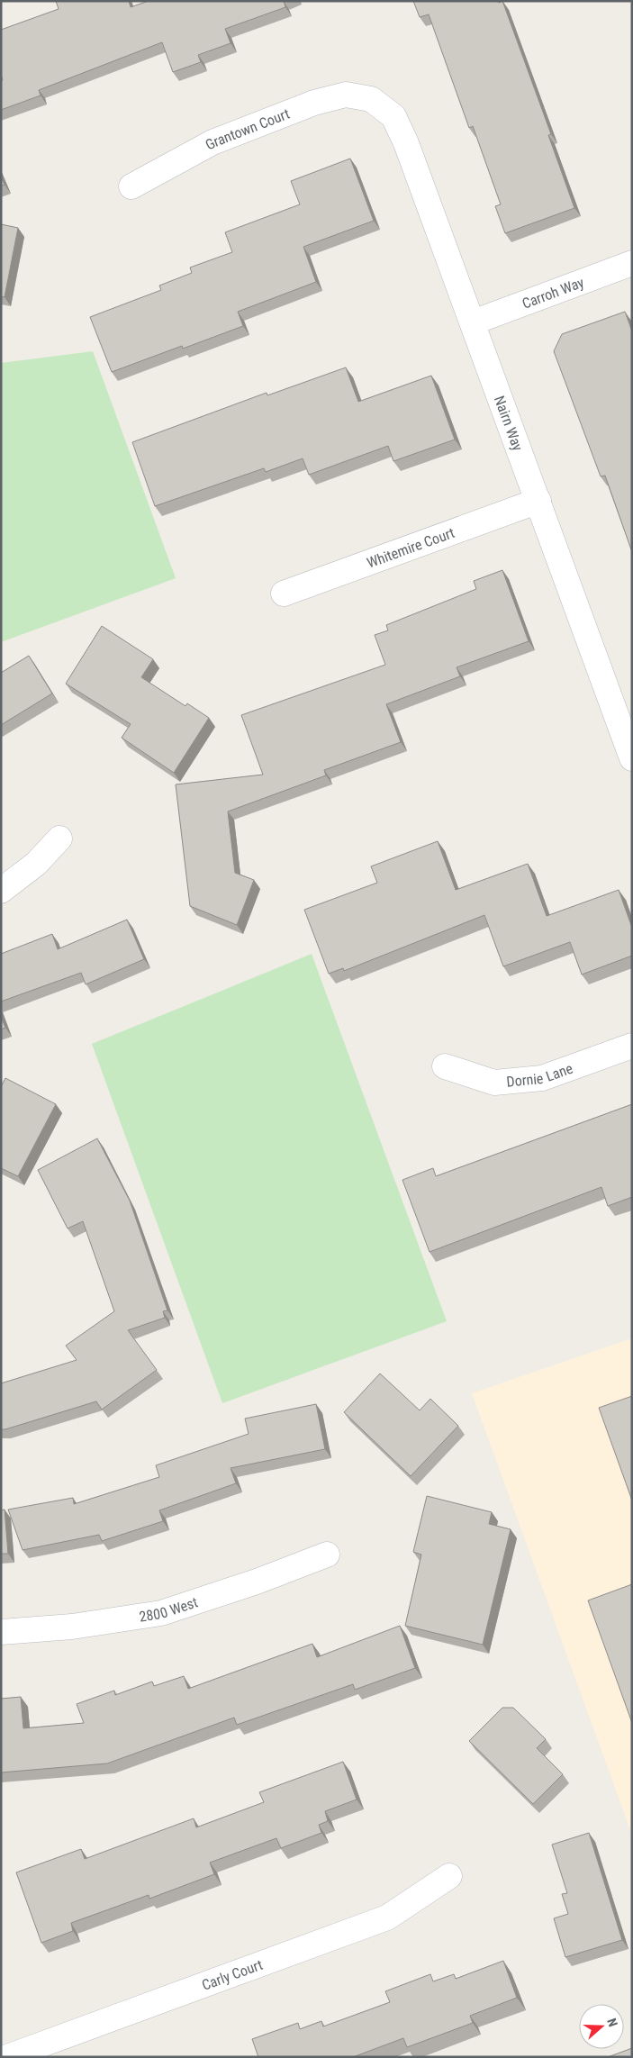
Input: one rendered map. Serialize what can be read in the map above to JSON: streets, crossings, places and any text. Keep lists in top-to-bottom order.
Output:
{
  "streets": {
    "street": [
      "Grantown Court",
      "Carroh Way",
      "Nairn Way",
      "Whitemire Court",
      "Dornie Lane",
      "2800 West",
      "Carly Court"
    ]
  },
  "crossings": [
    ["Grantown Court", "Nairn Way"],
    ["Carroh Way", "Nairn Way"],
    ["Nairn Way", "Whitemire Court"]
  ],
  "north": "right"
}
